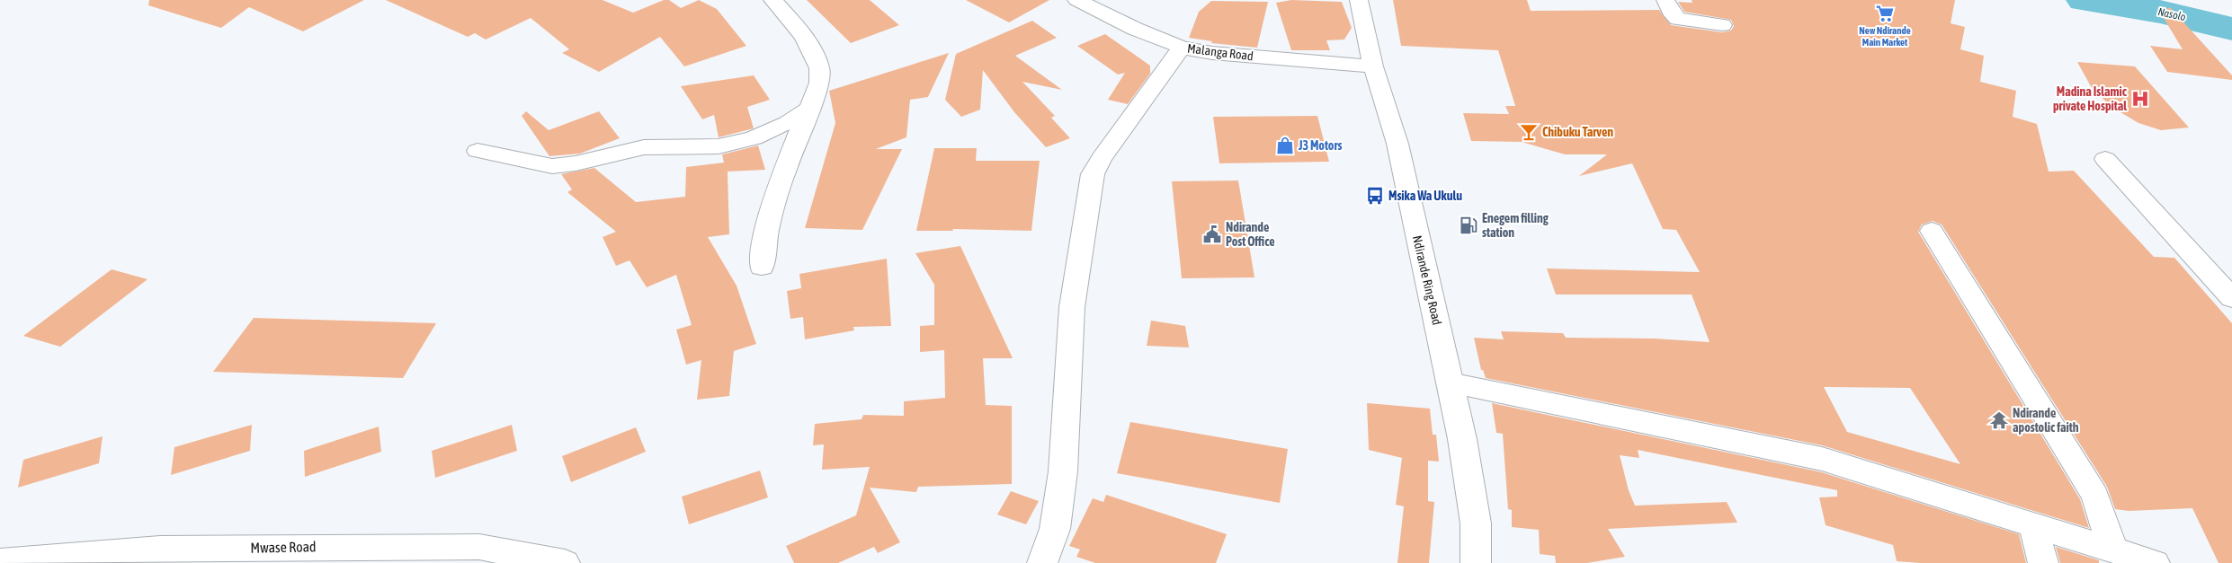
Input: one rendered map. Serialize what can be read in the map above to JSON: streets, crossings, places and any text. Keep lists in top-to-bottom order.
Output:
{
  "streets": {
    "street": ["Malanga Road", "Ndirande Ring Road", "Mwase Road"]
  },
  "crossings": [
    ["Malanga Road", "Ndirande Ring Road"]
  ],
  "water": ["Nasolo"],
  "places": {
    "supermarket": ["New Ndirande Main Market"],
    "hospital": ["Madina Islamic private Hospital"],
    "bar": ["Chibuku Tarven"],
    "shop": ["J3 Motors"],
    "bus stop": ["Msika Wa Ukulu"],
    "fuel station": ["Enegem filling station"],
    "public building": ["Ndirande Post Office"],
    "temple": ["Ndirande apostolic faith"]
  }
}
